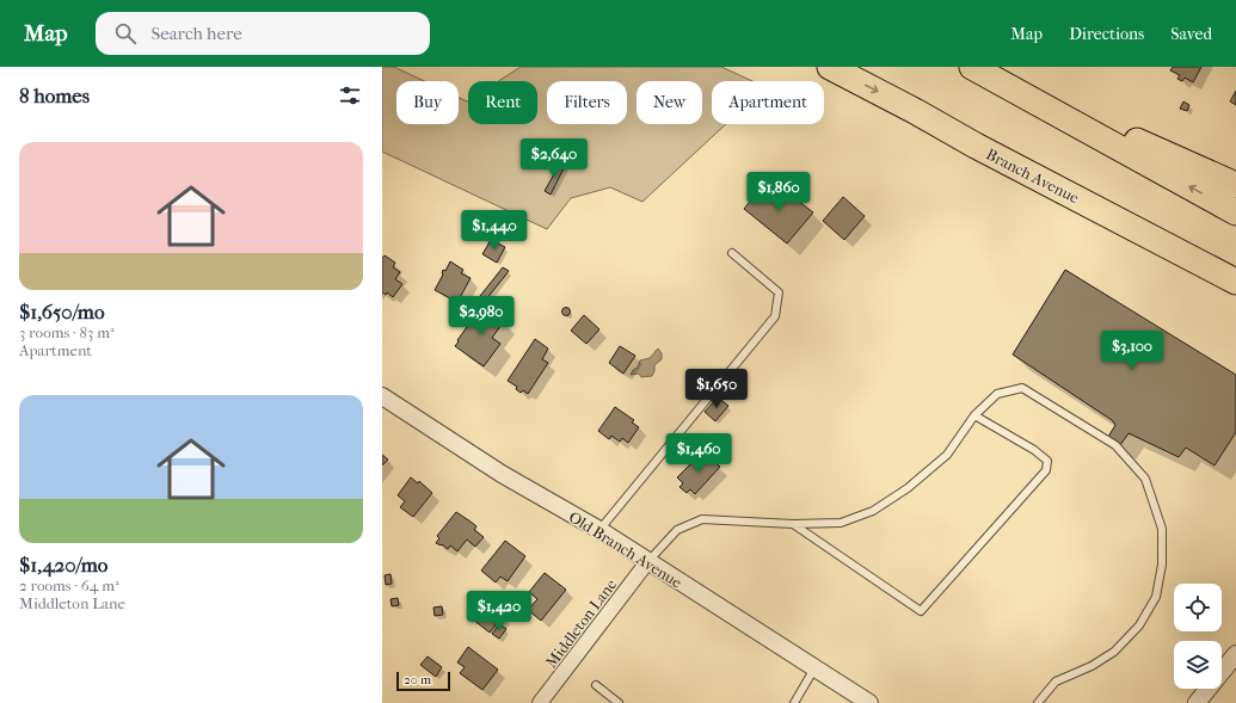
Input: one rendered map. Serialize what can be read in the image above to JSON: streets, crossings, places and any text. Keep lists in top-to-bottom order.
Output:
{
  "streets": {
    "highway": ["Branch Avenue"],
    "street": ["Old Branch Avenue", "Middleton Lane"]
  },
  "crossings": [
    ["Old Branch Avenue", "Middleton Lane"]
  ],
  "scale_bar": "20 m",
  "page": {
    "header": "Map",
    "search": "Search here",
    "nav": ["Map", "Directions", "Saved"],
    "heading": "8 homes",
    "chip": [
      "Buy",
      "Rent",
      "Filters",
      "New",
      "Apartment"
    ],
    "list": [
      {
        "name": "$1,650/mo",
        "note": "3 rooms · 83 m² · Apartment"
      },
      {
        "name": "$1,420/mo",
        "note": "2 rooms · 64 m² · Middleton Lane"
      }
    ],
    "price": [
      "$2,640",
      "$1,860",
      "$1,440",
      "$2,980",
      "$3,100",
      "$1,650",
      "$1,460",
      "$1,420"
    ],
    "scale": "20 m"
  }
}
